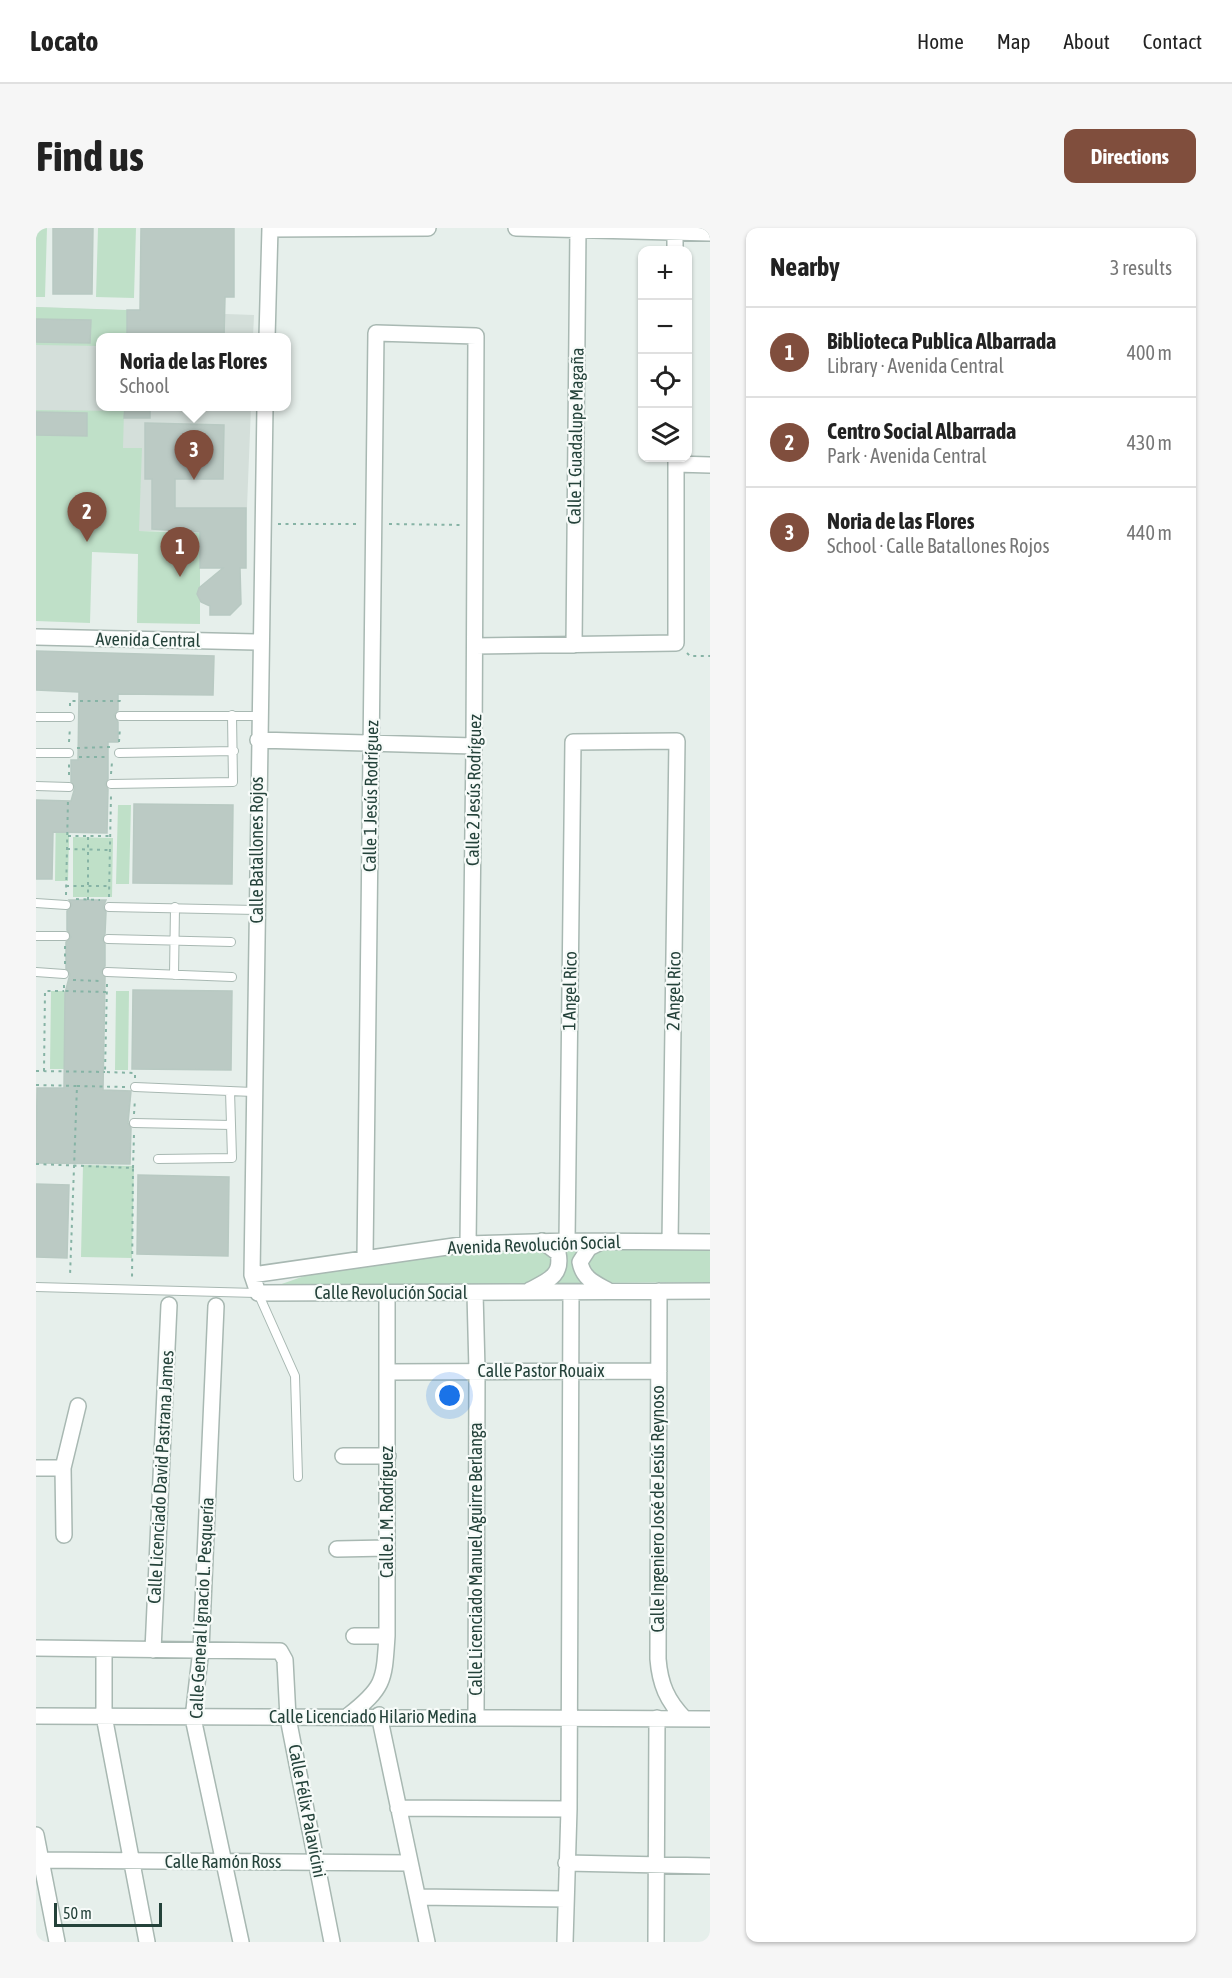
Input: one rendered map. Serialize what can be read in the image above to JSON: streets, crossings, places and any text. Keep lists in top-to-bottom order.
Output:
{
  "streets": {
    "street": [
      "Calle 1 Guadalupe Magaña",
      "Avenida Central",
      "Calle 2 Jesús Rodríguez",
      "Calle 1 Jesús Rodríguez",
      "Calle Batallones Rojos",
      "1 Angel Rico",
      "2 Angel Rico",
      "Avenida Revolución Social",
      "Calle Revolución Social",
      "Calle Pastor Rouaix",
      "Calle Licenciado David Pastrana James",
      "Calle Ingeniero José de Jesús Reynoso",
      "Calle J. M. Rodríguez",
      "Calle Licenciado Manuel Aguirre Berlanga",
      "Calle General Ignacio L. Pesquería",
      "Calle Licenciado Hilario Medina",
      "Calle Félix Palavicini",
      "Calle Ramón Ross"
    ]
  },
  "crossings": [
    ["Avenida Central", "Calle Batallones Rojos"],
    ["Calle 2 Jesús Rodríguez", "Calle 1 Jesús Rodríguez"],
    ["Calle 2 Jesús Rodríguez", "Avenida Revolución Social"],
    ["Calle 1 Jesús Rodríguez", "Avenida Revolución Social"],
    ["Calle Batallones Rojos", "Avenida Revolución Social"],
    ["Calle Batallones Rojos", "Calle Revolución Social"],
    ["1 Angel Rico", "2 Angel Rico"],
    ["1 Angel Rico", "Avenida Revolución Social"],
    ["2 Angel Rico", "Avenida Revolución Social"],
    ["Avenida Revolución Social", "Calle Revolución Social"],
    ["Calle Revolución Social", "Calle Ingeniero José de Jesús Reynoso"],
    ["Calle Revolución Social", "Calle J. M. Rodríguez"],
    ["Calle Revolución Social", "Calle Licenciado Manuel Aguirre Berlanga"],
    ["Calle Pastor Rouaix", "Calle Ingeniero José de Jesús Reynoso"],
    ["Calle Pastor Rouaix", "Calle J. M. Rodríguez"],
    ["Calle Pastor Rouaix", "Calle Licenciado Manuel Aguirre Berlanga"],
    ["Calle Ingeniero José de Jesús Reynoso", "Calle Licenciado Hilario Medina"],
    ["Calle J. M. Rodríguez", "Calle Licenciado Hilario Medina"],
    ["Calle Licenciado Manuel Aguirre Berlanga", "Calle Licenciado Hilario Medina"],
    ["Calle General Ignacio L. Pesquería", "Calle Licenciado Hilario Medina"],
    ["Calle General Ignacio L. Pesquería", "Calle Félix Palavicini"],
    ["Calle General Ignacio L. Pesquería", "Calle Ramón Ross"],
    ["Calle Licenciado Hilario Medina", "Calle Félix Palavicini"],
    ["Calle Félix Palavicini", "Calle Ramón Ross"]
  ],
  "scale_bar": "50 m",
  "page": {
    "header": "Locato",
    "nav": [
      "Home",
      "Map",
      "About",
      "Contact"
    ],
    "buttons": "Directions",
    "title": "Find us",
    "heading": ["Nearby", "3 results"],
    "map_buttons": ["+", "−"],
    "list": [
      {
        "mark": "1",
        "name": "Biblioteca Publica Albarrada",
        "note": "Library · Avenida Central",
        "value": "400 m"
      },
      {
        "mark": "2",
        "name": "Centro Social Albarrada",
        "note": "Park · Avenida Central",
        "value": "430 m"
      },
      {
        "mark": "3",
        "name": "Noria de las Flores",
        "note": "School · Calle Batallones Rojos",
        "value": "440 m"
      }
    ],
    "popup": ["Noria de las Flores", "School"],
    "pins": ["3", "2", "1"],
    "scale": "50 m"
  }
}
